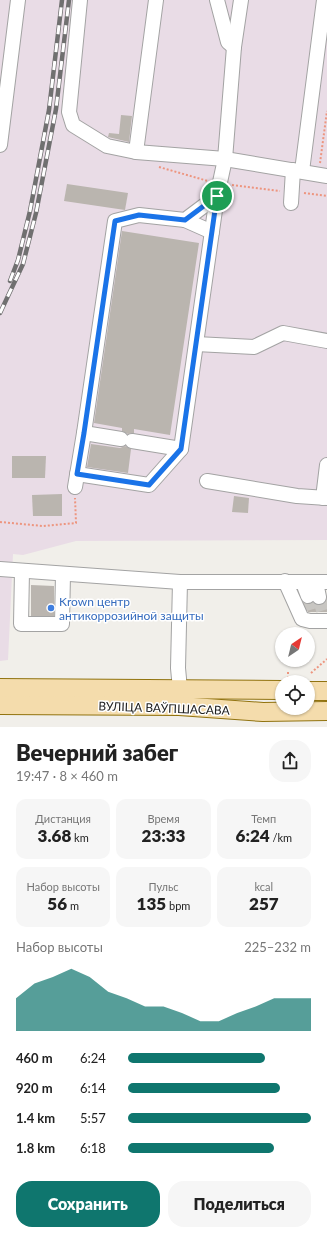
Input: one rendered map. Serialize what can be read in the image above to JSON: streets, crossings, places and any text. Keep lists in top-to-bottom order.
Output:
{
  "streets": {
    "main road": ["ВУЛІЦА ВАЎПШАСАВА"]
  },
  "places": ["Krown центр антикоррозийной защиты"],
  "north": "top right",
  "page": {
    "heading": ["Вечерний забег", "19:47 · 8 × 460 m"],
    "stats": [
      ["Дистанция", "3.68 km"],
      ["Время", "23:33"],
      ["Темп", "6:24 /km"],
      ["Набор высоты", "56 m"],
      ["Пульс", "135 bpm"],
      ["kcal", "257"]
    ],
    "chart": ["Набор высоты", "225–232 m"],
    "list": [
      {
        "name": "460 m",
        "note": "6:24"
      },
      {
        "name": "920 m",
        "note": "6:14"
      },
      {
        "name": "1.4 km",
        "note": "5:57"
      },
      {
        "name": "1.8 km",
        "note": "6:18"
      }
    ],
    "buttons": ["Сохранить", "Поделиться"]
  }
}
